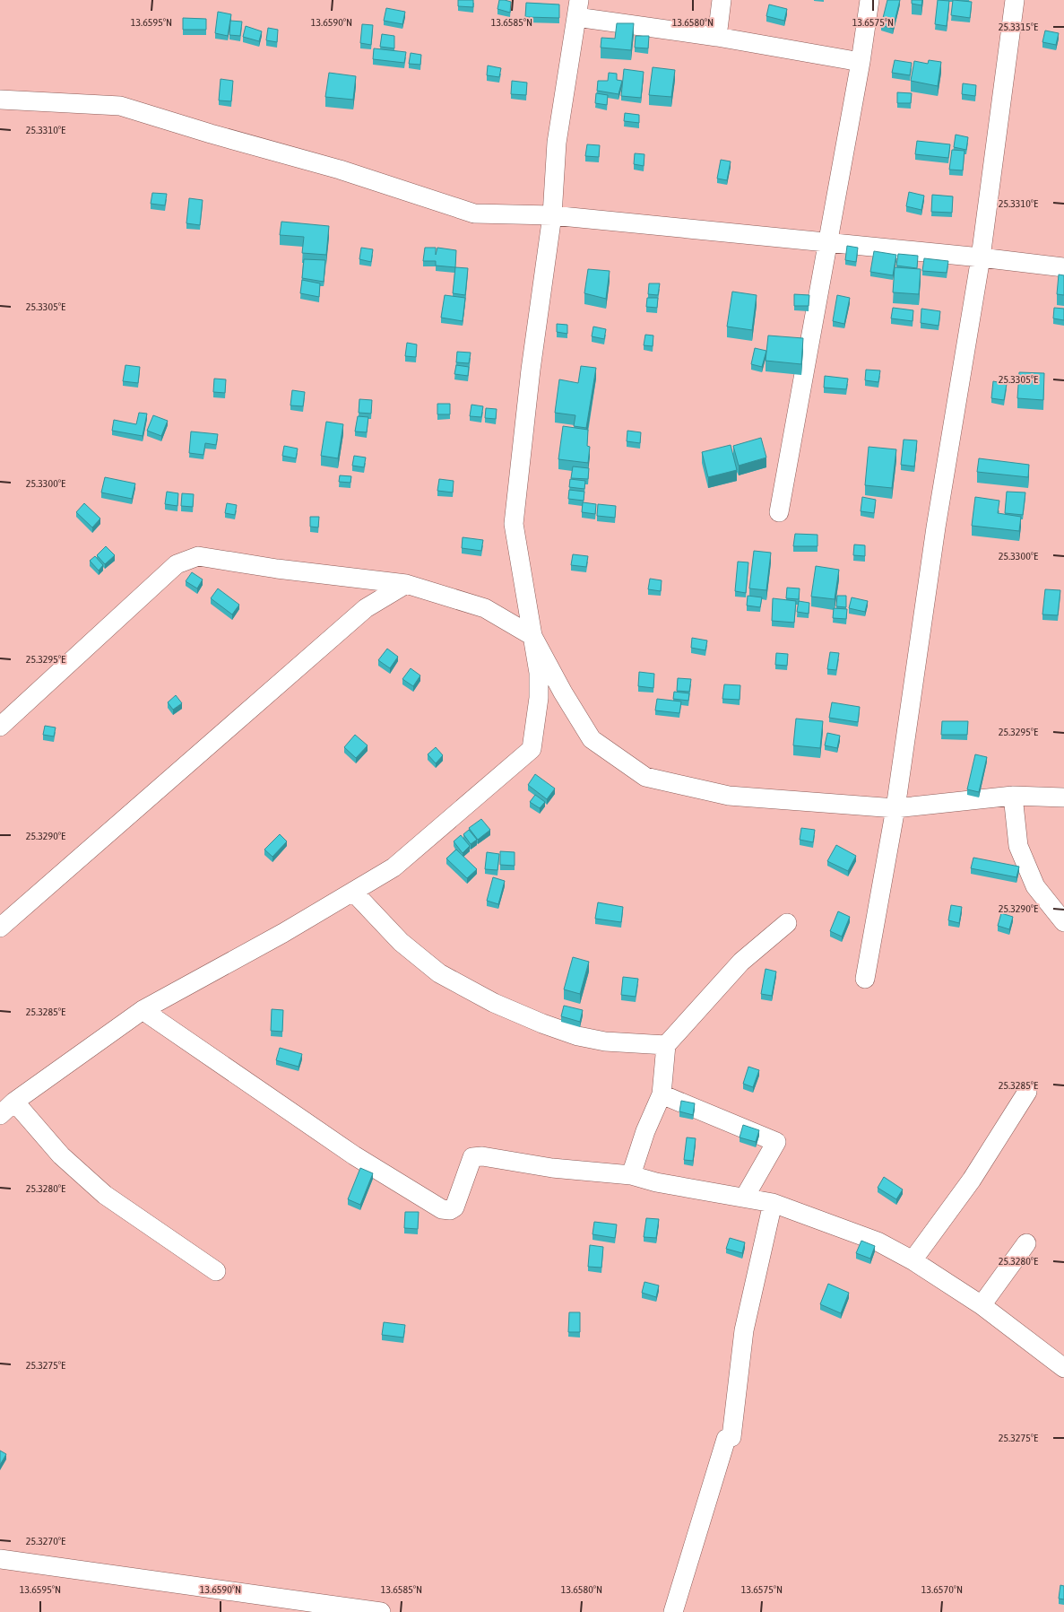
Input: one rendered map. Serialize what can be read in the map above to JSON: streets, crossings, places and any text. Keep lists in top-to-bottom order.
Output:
{
  "coordinates": [
    "13.6595°N",
    "13.6590°N",
    "13.6585°N",
    "13.6580°N",
    "13.6575°N",
    "25.3315°E",
    "25.3310°E",
    "25.3305°E",
    "25.3300°E",
    "25.3295°E",
    "25.3290°E",
    "25.3285°E",
    "25.3280°E",
    "25.3275°E",
    "25.3270°E",
    "13.6570°N"
  ]
}
